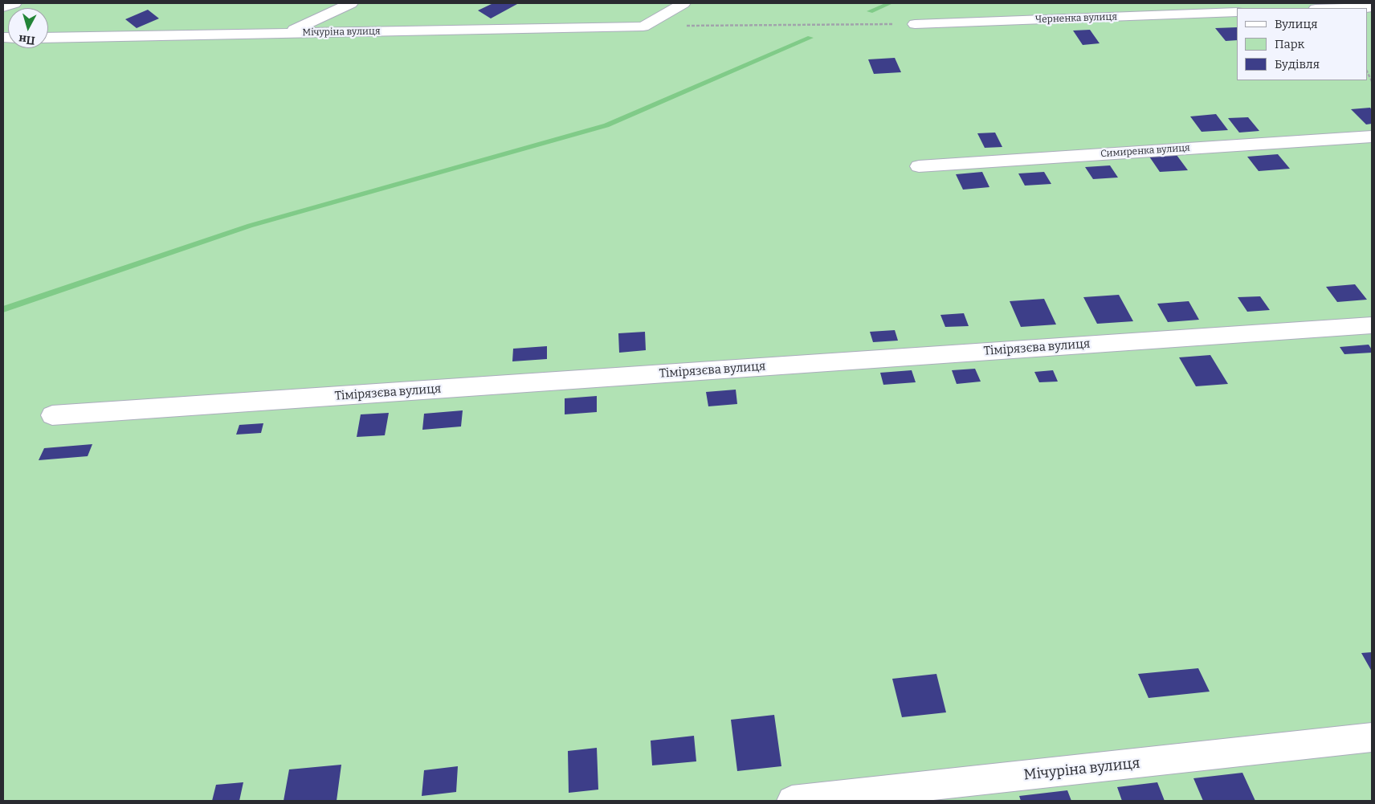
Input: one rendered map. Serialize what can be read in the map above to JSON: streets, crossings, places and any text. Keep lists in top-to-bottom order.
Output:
{
  "streets": {
    "lane": [
      "Черненка вулиця",
      "Мічуріна вулиця",
      "Симиренка вулиця",
      "Тімірязєва вулиця"
    ]
  },
  "legend": ["Вулиця", "Парк", "Будівля"],
  "north": "bottom"
}
